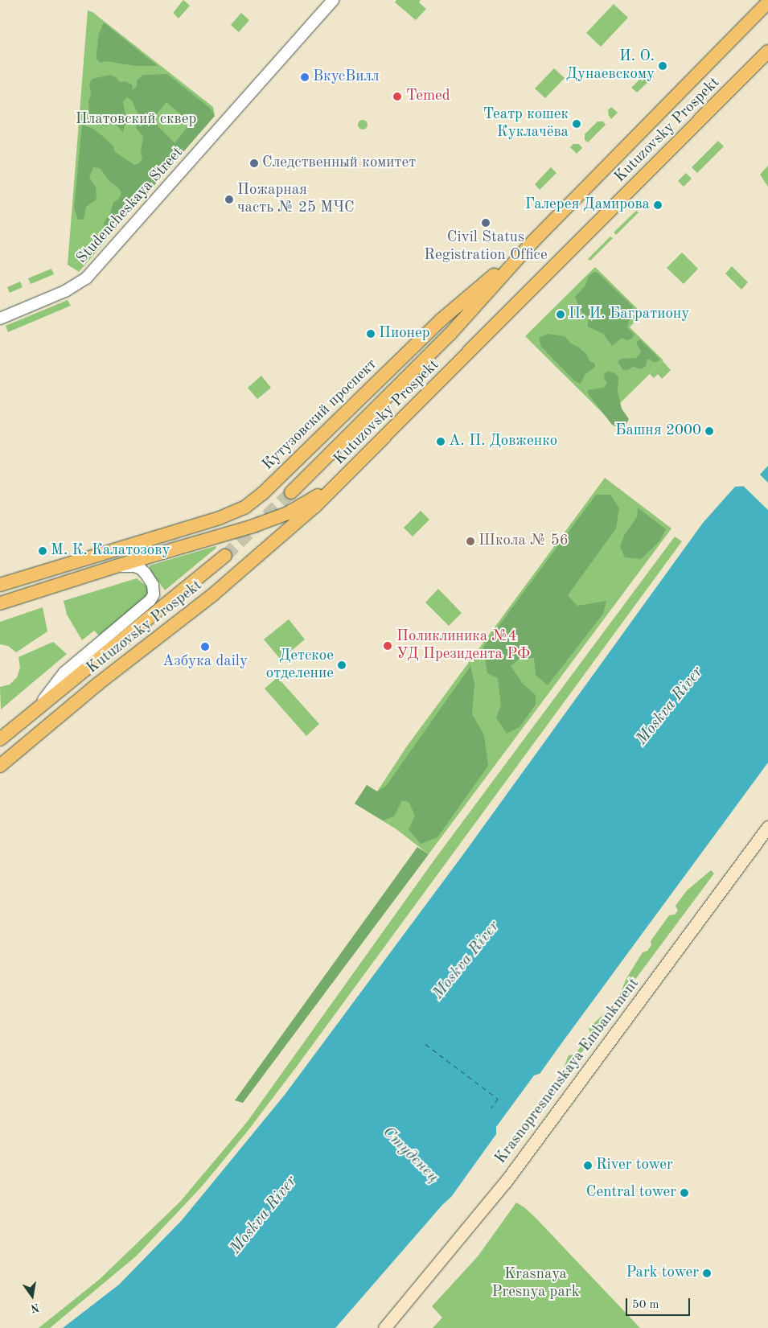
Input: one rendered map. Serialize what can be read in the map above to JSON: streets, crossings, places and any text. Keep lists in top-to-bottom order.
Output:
{
  "streets": {
    "main road": ["Kutuzovsky Prospekt", "Кутузовский проспект", "Krasnopresnenskaya Embankment"],
    "street": ["Studencheskaya Street"]
  },
  "crossings": [
    ["Kutuzovsky Prospekt", "Кутузовский проспект"]
  ],
  "water": ["Moskva River", "Студенец"],
  "parks": ["Платовский сквер", "Krasnaya Presnya park"],
  "places": [
    "И. О. Дунаевскому",
    "ВкусВилл",
    "Temed",
    "Театр кошек Куклачёва",
    "Следственный комитет",
    "Пожарная часть № 25 МЧС",
    "Галерея Дамирова",
    "Civil Status Registration Office",
    "П. И. Багратиону",
    "Пионер",
    "Башня 2000",
    "А. П. Довженко",
    "Школа № 56",
    "М. К. Калатозову",
    "Поликлиника №4 УД Президента РФ",
    "Азбука daily",
    "Детское отделение",
    "River tower",
    "Central tower",
    "Park tower"
  ],
  "scale_bar": "50 m",
  "north": "bottom"
}
